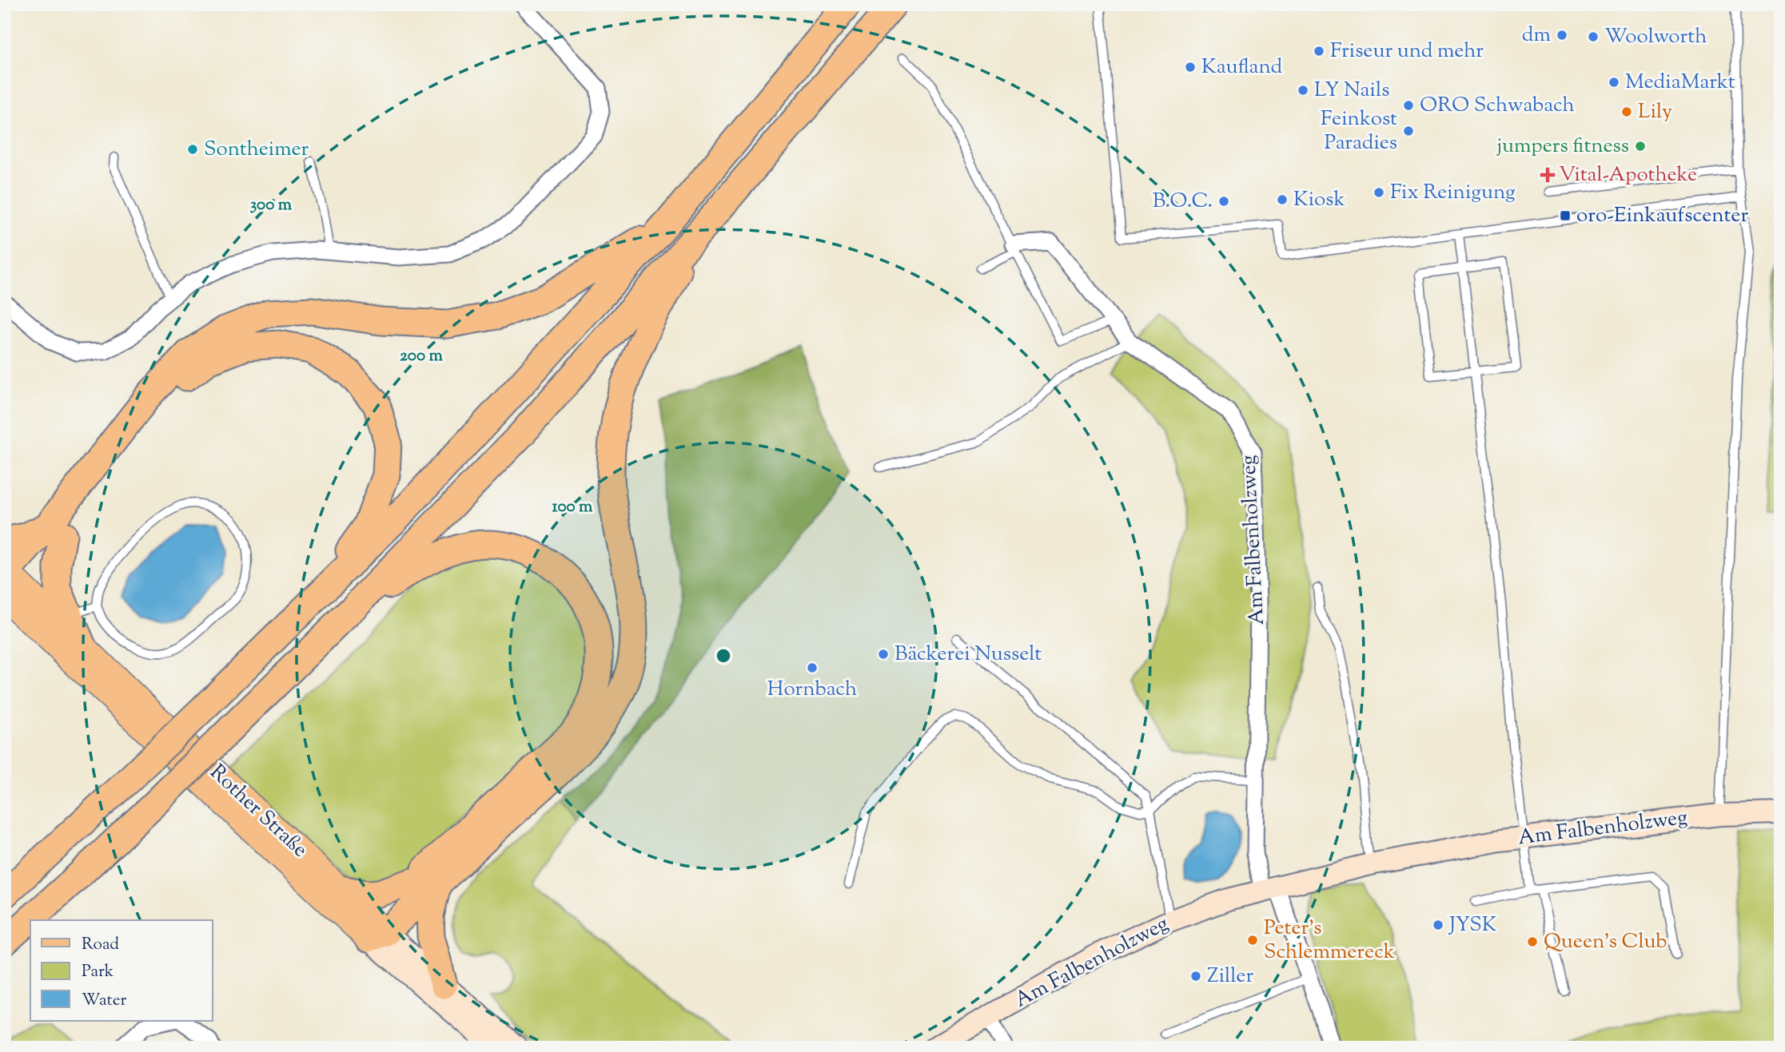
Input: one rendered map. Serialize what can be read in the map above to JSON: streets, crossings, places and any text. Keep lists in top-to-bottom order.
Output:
{
  "streets": {
    "main road": ["Rother Straße"],
    "street": ["Am Falbenholzweg"]
  },
  "places": {
    "other": [
      "dm",
      "Woolworth",
      "Friseur und mehr",
      "Kaufland",
      "MediaMarkt",
      "LY Nails",
      "ORO Schwabach",
      "Lily",
      "Feinkost Paradies",
      "jumpers fitness",
      "Sontheimer",
      "Fix Reinigung",
      "Kiosk",
      "B.O.C.",
      "Bäckerei Nusselt",
      "Hornbach",
      "JYSK",
      "Peter's Schlemmereck",
      "Queen's Club",
      "Ziller"
    ],
    "health": ["Vital-Apotheke"],
    "transit": ["oro-Einkaufscenter"]
  },
  "legend": ["Road", "Park", "Water"],
  "rings": ["300 m", "200 m", "100 m"]
}
